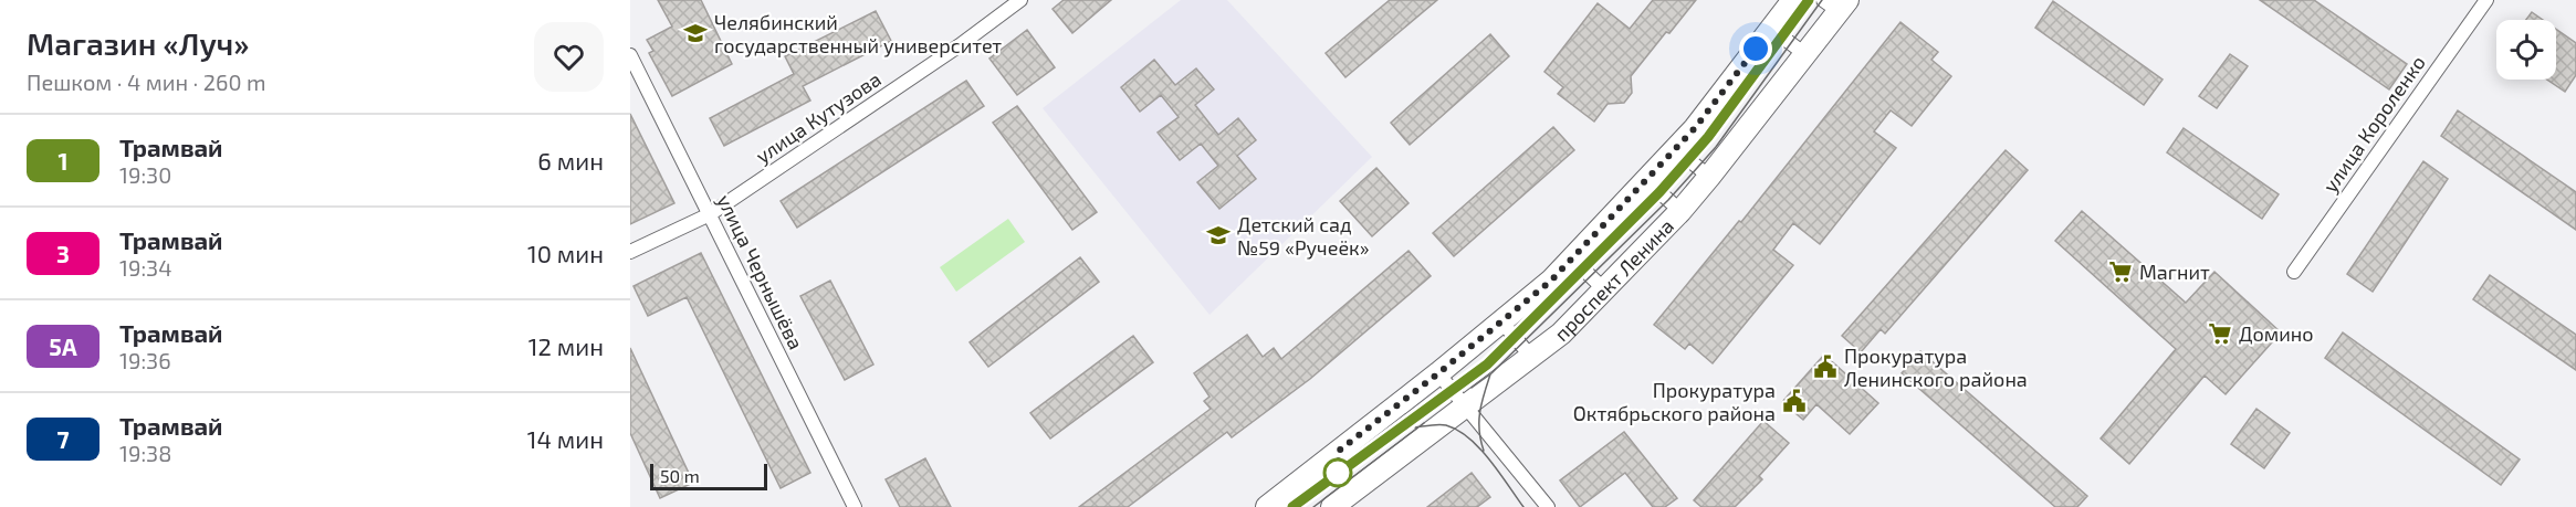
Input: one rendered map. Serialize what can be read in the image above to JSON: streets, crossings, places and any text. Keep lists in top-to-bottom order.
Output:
{
  "streets": {
    "main road": ["проспект Ленина"],
    "street": ["улица Кутузова", "улица Короленко", "улица Чернышёва"]
  },
  "crossings": [
    ["улица Кутузова", "улица Чернышёва"]
  ],
  "places": {
    "school or university": ["Челябинский государственный университет", "Детский сад №59 «Ручеёк»"],
    "supermarket": ["Магнит", "Домино"],
    "public building": ["Прокуратура Ленинского района", "Прокуратура Октябрьского района"]
  },
  "lines": ["tram line 1"],
  "scale_bar": "50 m",
  "page": {
    "heading": ["Магазин «Луч»", "Пешком · 4 мин · 260 m"],
    "list": [
      {
        "mark": "1",
        "name": "Трамвай",
        "note": "19:30",
        "value": "6 мин"
      },
      {
        "mark": "3",
        "name": "Трамвай",
        "note": "19:34",
        "value": "10 мин"
      },
      {
        "mark": "5А",
        "name": "Трамвай",
        "note": "19:36",
        "value": "12 мин"
      },
      {
        "mark": "7",
        "name": "Трамвай",
        "note": "19:38",
        "value": "14 мин"
      }
    ],
    "scale": "50 m"
  }
}
